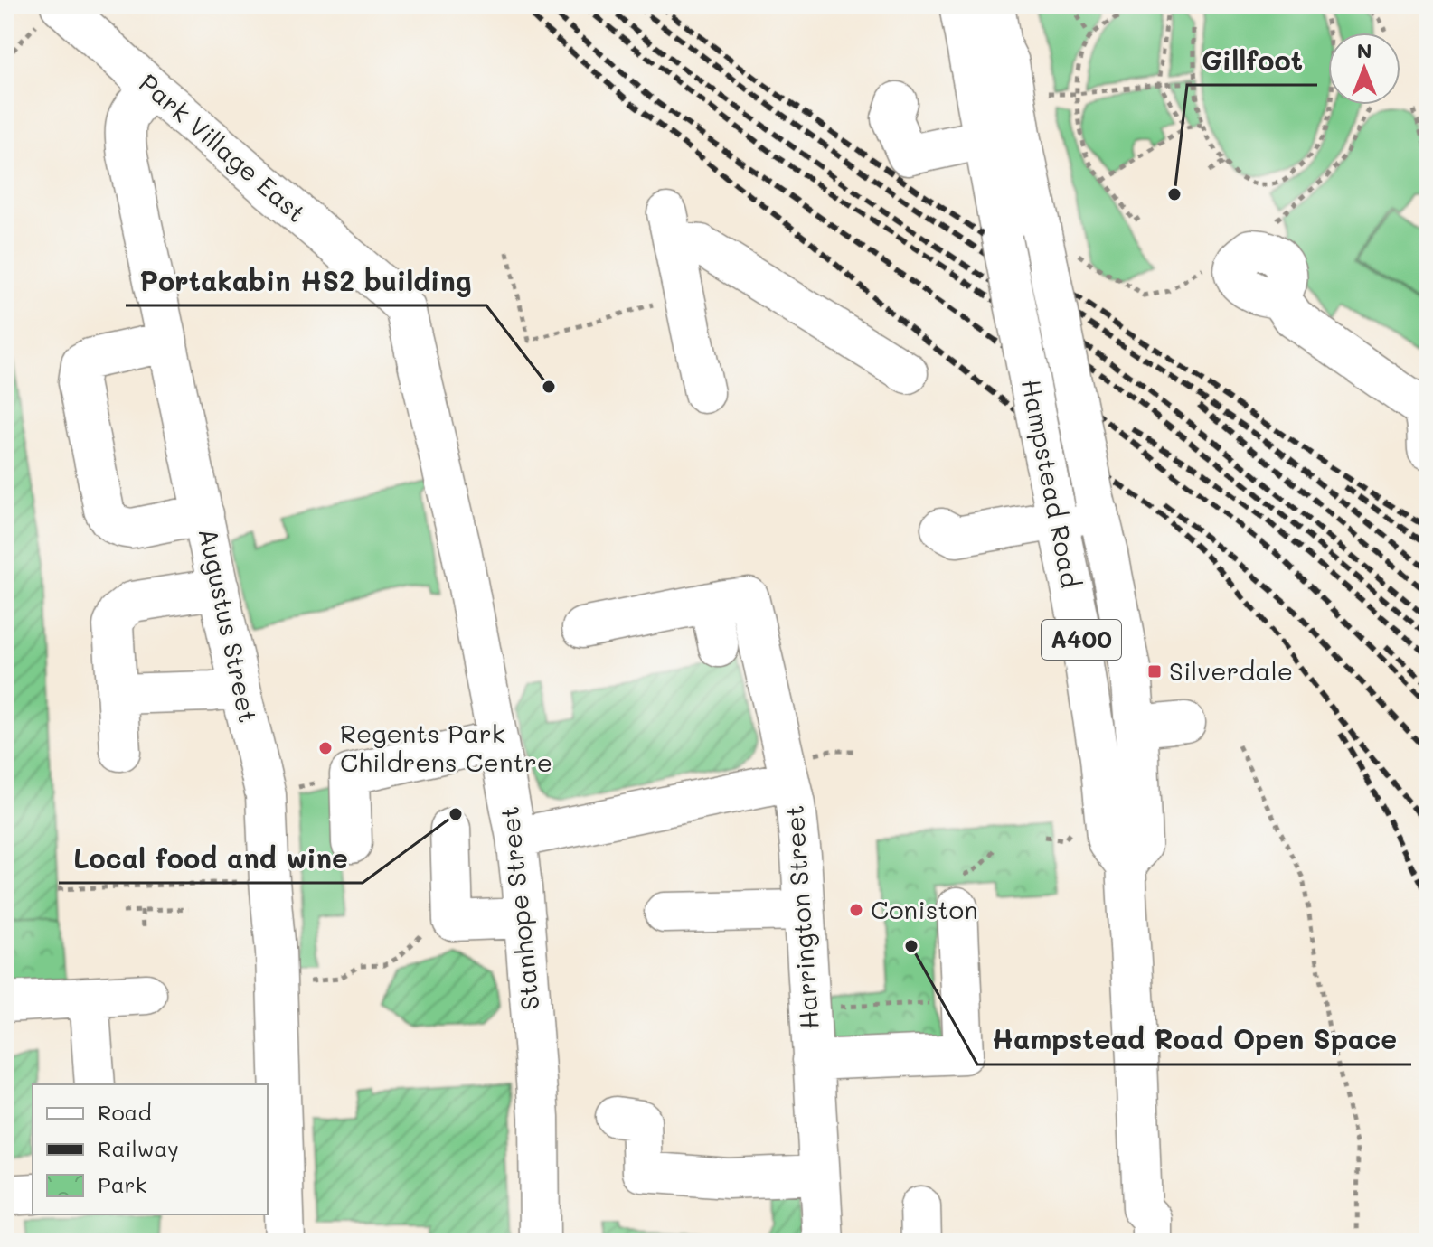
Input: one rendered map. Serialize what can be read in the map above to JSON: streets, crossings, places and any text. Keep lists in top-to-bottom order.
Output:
{
  "streets": {
    "main road": [
      "Park Village East",
      "Hampstead Road",
      "Augustus Street",
      "A400",
      "Stanhope Street",
      "Harrington Street"
    ]
  },
  "crossings": [
    ["Park Village East", "Augustus Street"],
    ["Park Village East", "Stanhope Street"]
  ],
  "places": {
    "other": [
      "Gillfoot",
      "Portakabin HS2 building",
      "Regents Park Childrens Centre",
      "Local food and wine",
      "Coniston",
      "Hampstead Road Open Space"
    ],
    "transit": ["Silverdale"]
  },
  "legend": ["Road", "Railway", "Park"],
  "north": "top"
}
